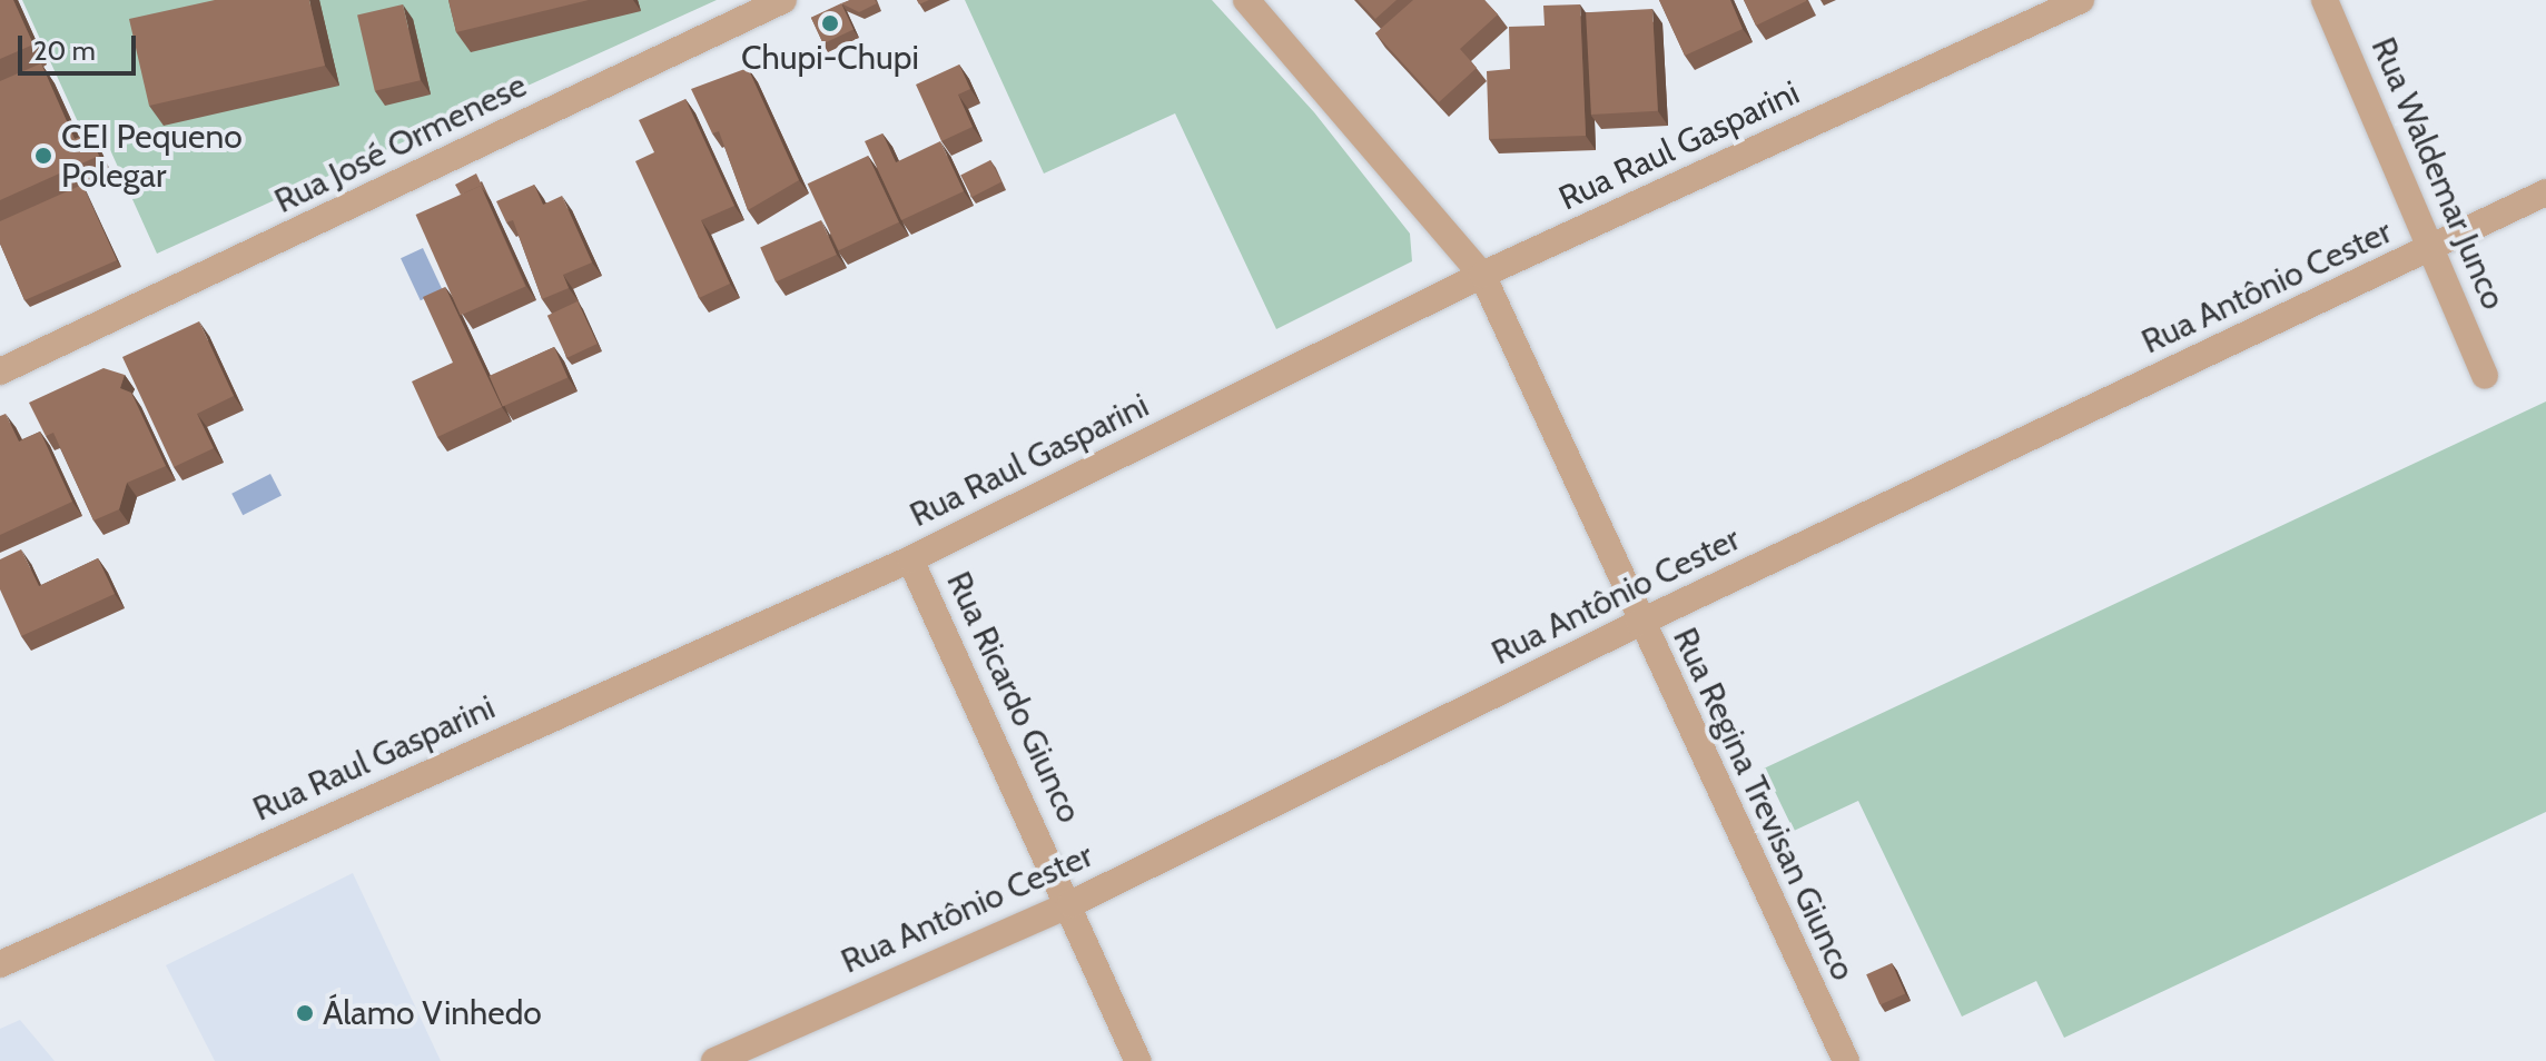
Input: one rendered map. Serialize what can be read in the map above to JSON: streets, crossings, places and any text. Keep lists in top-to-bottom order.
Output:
{
  "streets": {
    "street": [
      "Rua José Ormenese",
      "Rua Raul Gasparini",
      "Rua Waldemar Junco",
      "Rua Antônio Cester",
      "Rua Ricardo Giunco",
      "Rua Regina Trevisan Giunco"
    ]
  },
  "crossings": [
    ["Rua Raul Gasparini", "Rua Ricardo Giunco"],
    ["Rua Raul Gasparini", "Rua Regina Trevisan Giunco"],
    ["Rua Waldemar Junco", "Rua Antônio Cester"],
    ["Rua Antônio Cester", "Rua Ricardo Giunco"],
    ["Rua Antônio Cester", "Rua Regina Trevisan Giunco"]
  ],
  "places": ["Chupi-Chupi", "CEI Pequeno Polegar", "Álamo Vinhedo"],
  "scale_bar": "20 m"
}
